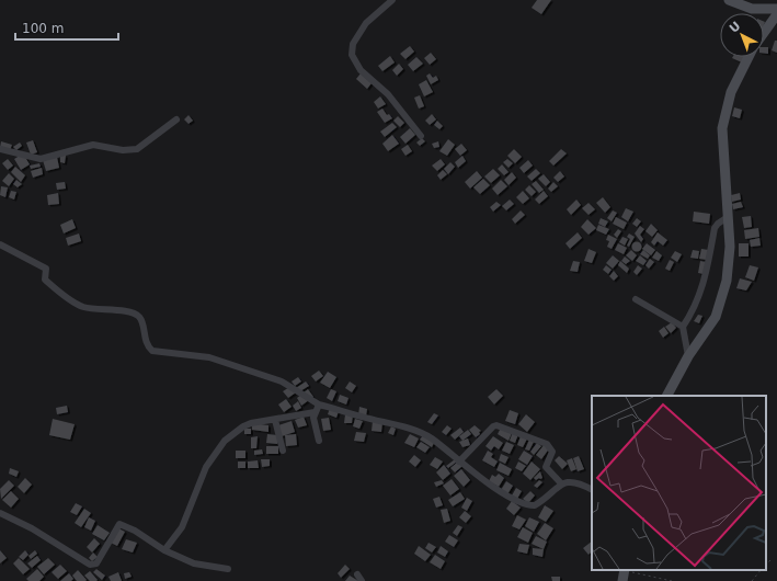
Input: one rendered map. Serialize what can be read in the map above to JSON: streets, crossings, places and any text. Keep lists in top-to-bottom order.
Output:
{
  "scale_bar": "100 m",
  "north": "top left"
}
